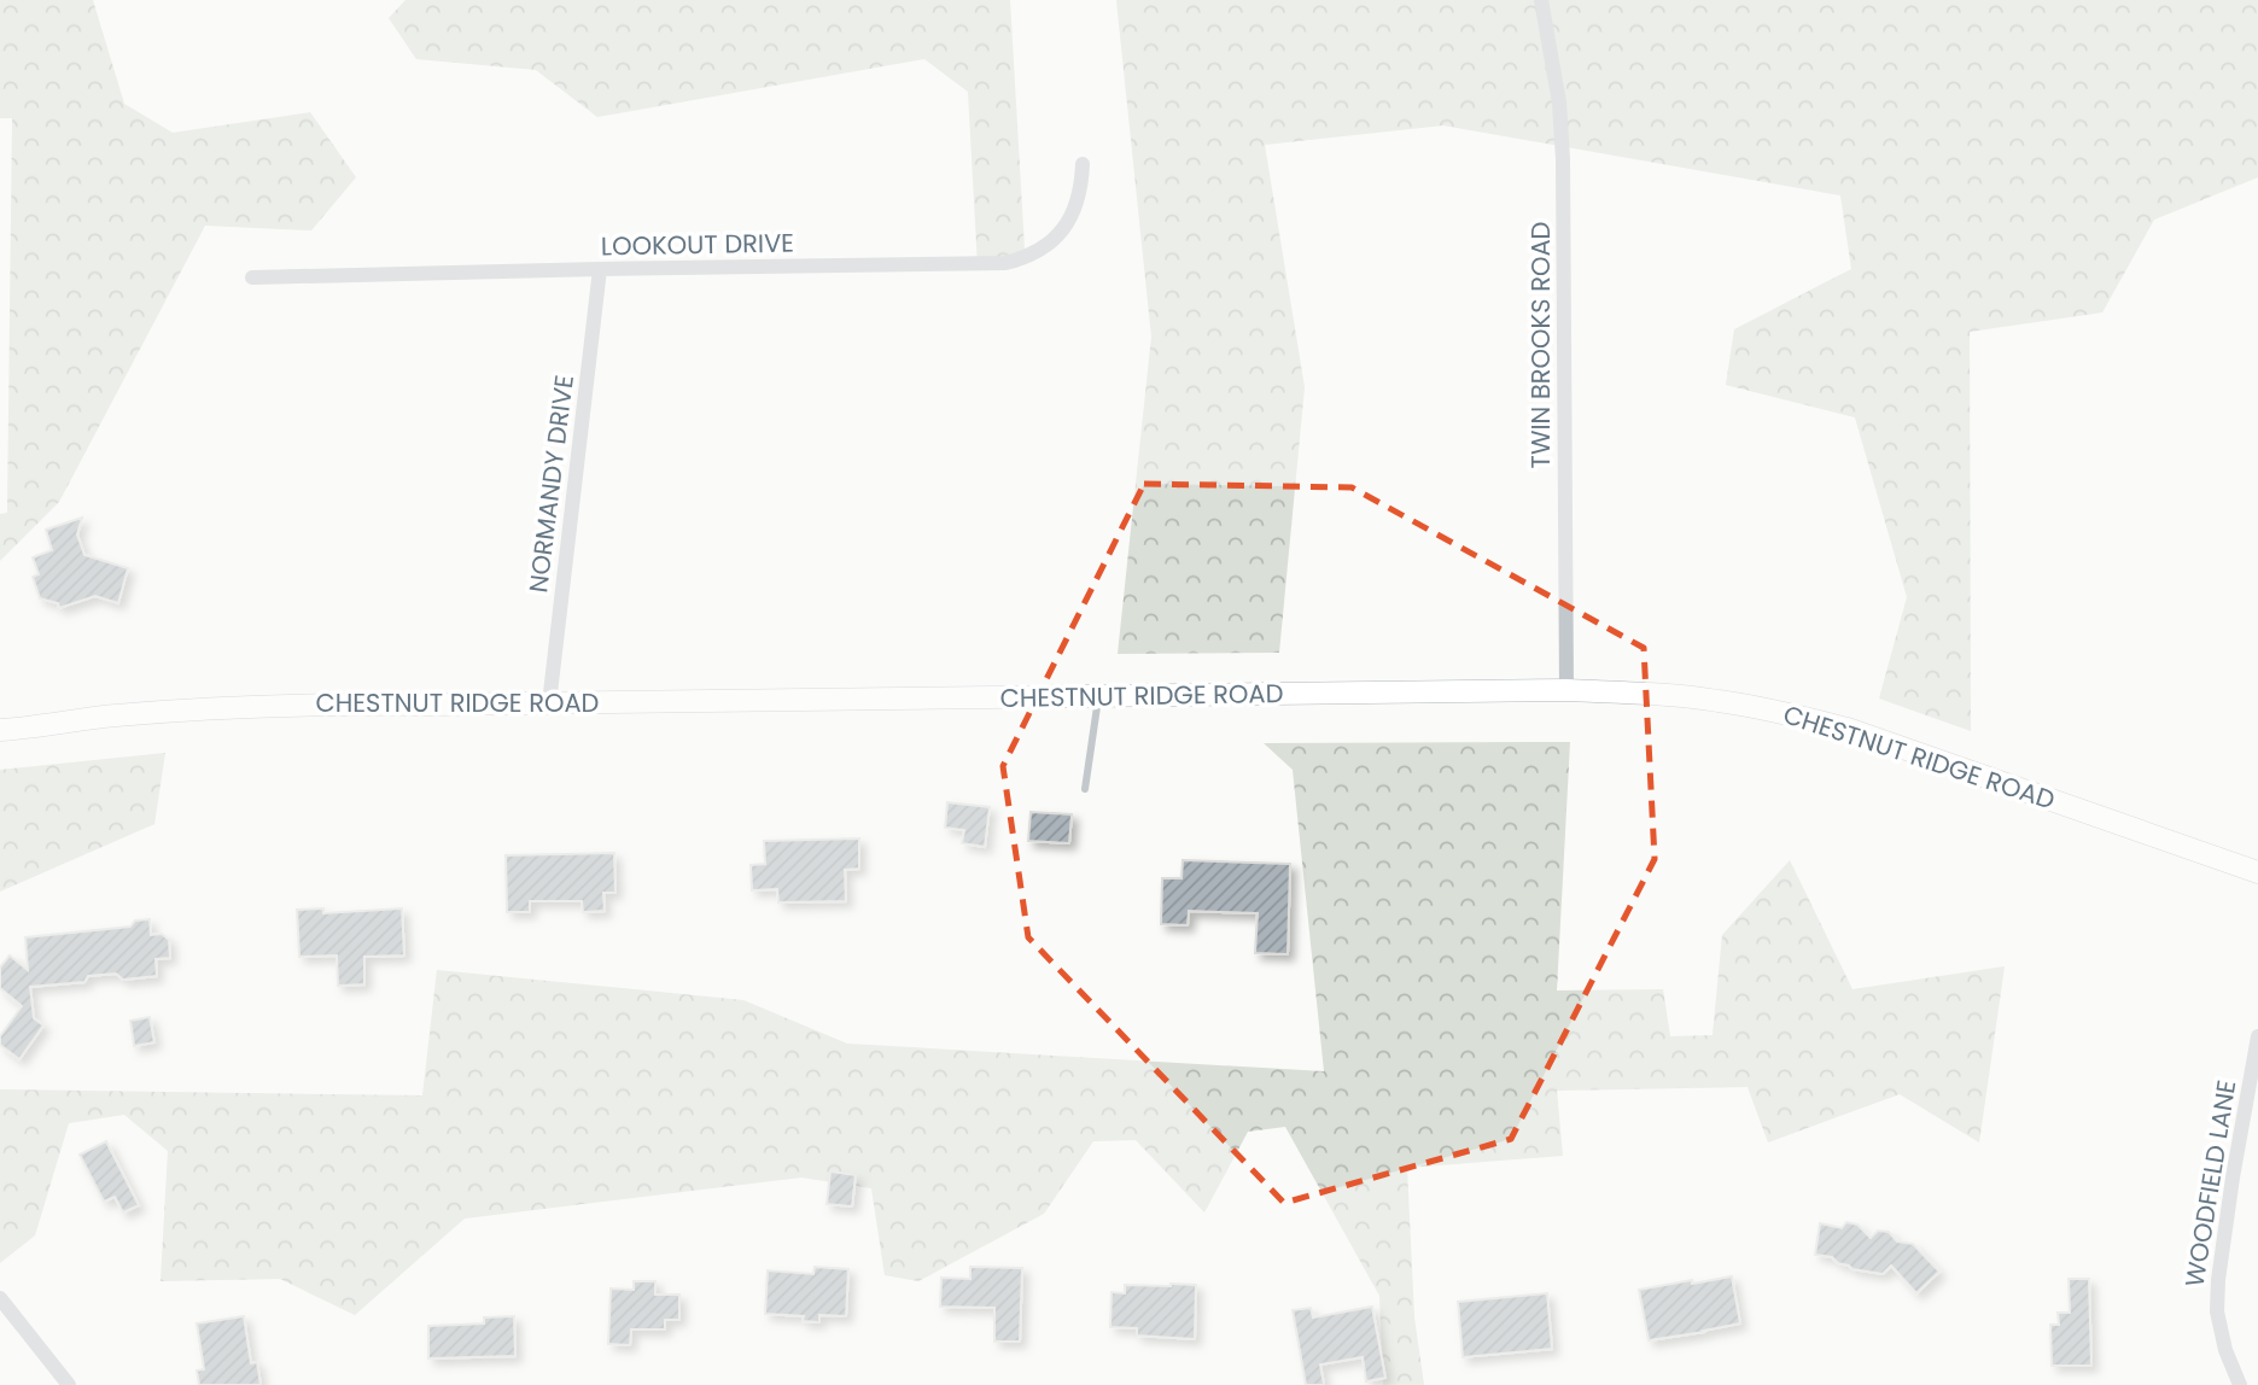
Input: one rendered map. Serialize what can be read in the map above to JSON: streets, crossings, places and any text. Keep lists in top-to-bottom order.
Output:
{
  "streets": {
    "main road": ["CHESTNUT RIDGE ROAD"],
    "street": [
      "LOOKOUT DRIVE",
      "TWIN BROOKS ROAD",
      "NORMANDY DRIVE",
      "WOODFIELD LANE"
    ]
  },
  "crossings": [
    ["LOOKOUT DRIVE", "NORMANDY DRIVE"],
    ["TWIN BROOKS ROAD", "CHESTNUT RIDGE ROAD"],
    ["NORMANDY DRIVE", "CHESTNUT RIDGE ROAD"]
  ]
}
